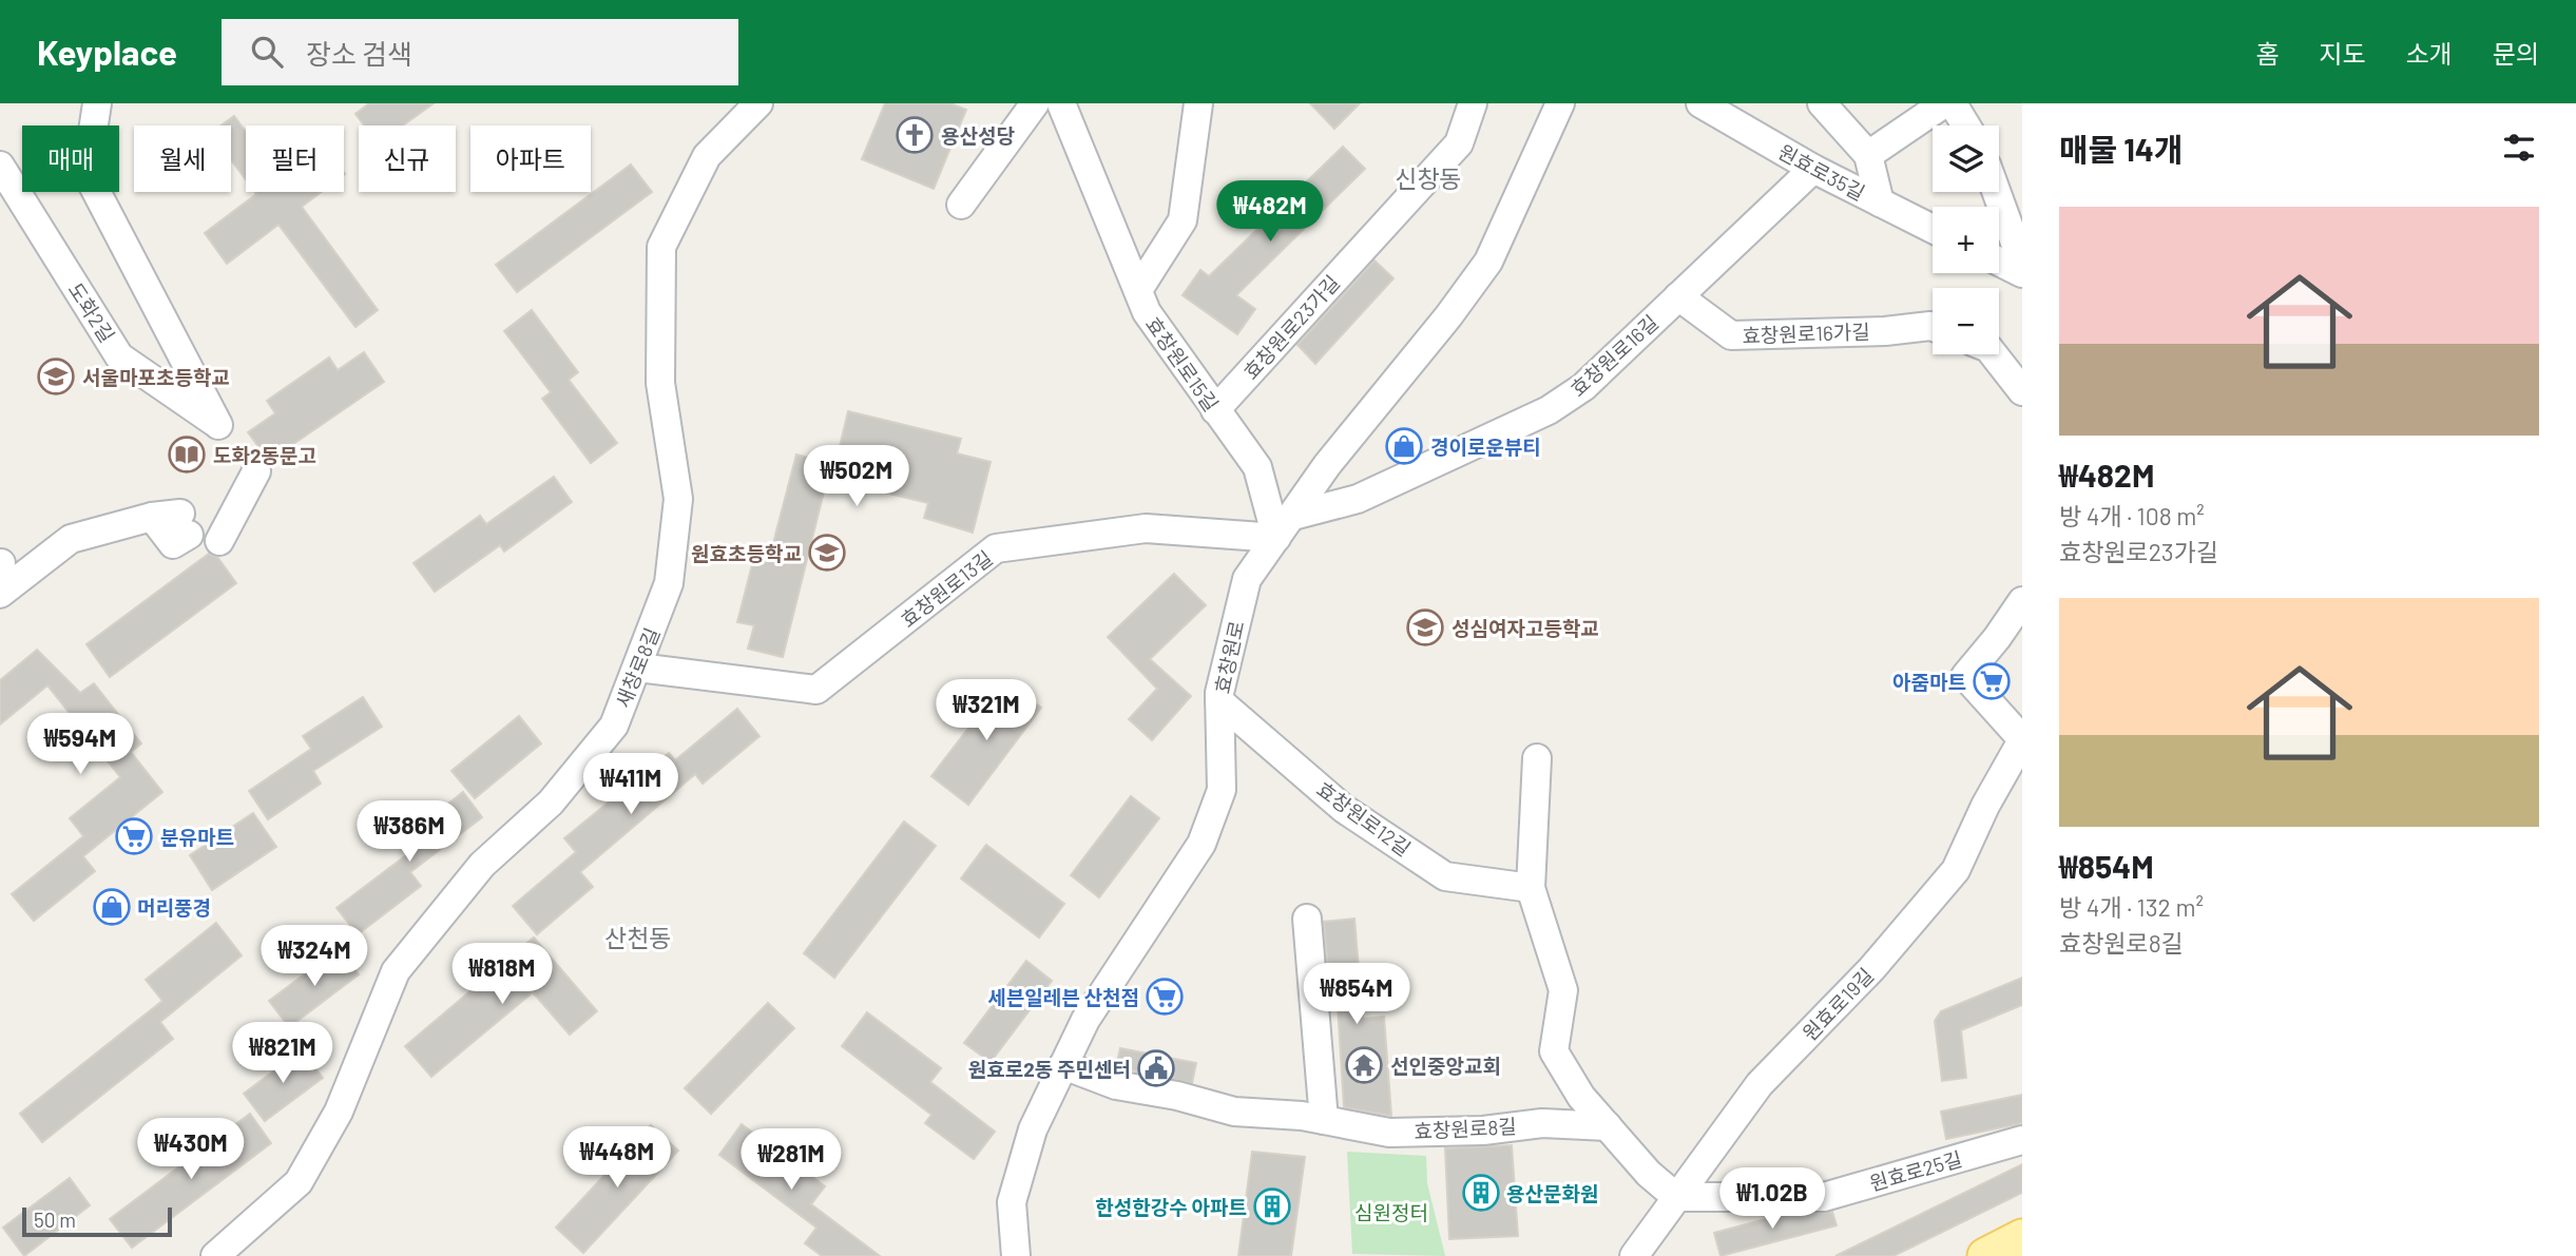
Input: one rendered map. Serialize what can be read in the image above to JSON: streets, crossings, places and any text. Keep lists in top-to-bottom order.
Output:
{
  "streets": {
    "street": [
      "원효로35길",
      "도화2길",
      "효창원로23가길",
      "효창원로16가길",
      "효창원로16길",
      "효창원로15길",
      "효창원로13길",
      "효창원로",
      "새창로8길",
      "효창원로12길",
      "원효로19길",
      "효창원로8길",
      "원효로25길"
    ]
  },
  "crossings": [
    ["원효로35길", "효창원로16길"],
    ["효창원로23가길", "효창원로15길"],
    ["효창원로16가길", "효창원로16길"],
    ["효창원로16길", "효창원로"],
    ["효창원로15길", "효창원로13길"],
    ["효창원로15길", "효창원로"],
    ["효창원로13길", "효창원로"],
    ["효창원로13길", "새창로8길"],
    ["효창원로", "효창원로12길"],
    ["효창원로", "효창원로8길"],
    ["원효로19길", "원효로25길"]
  ],
  "districts": ["신창동", "산천동"],
  "parks": ["심원정터"],
  "places": {
    "church": ["용산성당"],
    "school or university": ["서울마포초등학교", "원효초등학교", "성심여자고등학교"],
    "shop": ["경이로운뷰티", "머리풍경"],
    "library": ["도화2동문고"],
    "supermarket": ["아줌마트", "분유마트", "세븐일레븐 산천점"],
    "temple": ["선인중앙교회"],
    "public building": ["원효로2동 주민센터"],
    "building": ["용산문화원", "한성한강수 아파트"]
  },
  "scale_bar": "50 m",
  "page": {
    "header": "Keyplace",
    "search": "장소 검색",
    "nav": [
      "홈",
      "지도",
      "소개",
      "문의"
    ],
    "heading": "매물 14개",
    "map_buttons": ["+", "−"],
    "chip": [
      "매매",
      "월세",
      "필터",
      "신규",
      "아파트"
    ],
    "price": [
      "₩482M",
      "₩502M",
      "₩321M",
      "₩594M",
      "₩411M",
      "₩386M",
      "₩324M",
      "₩818M",
      "₩854M",
      "₩821M",
      "₩430M",
      "₩448M",
      "₩281M",
      "₩1.02B"
    ],
    "list": [
      {
        "name": "₩482M",
        "note": "방 4개 · 108 m² · 효창원로23가길"
      },
      {
        "name": "₩854M",
        "note": "방 4개 · 132 m² · 효창원로8길"
      }
    ],
    "scale": "50 m"
  }
}
